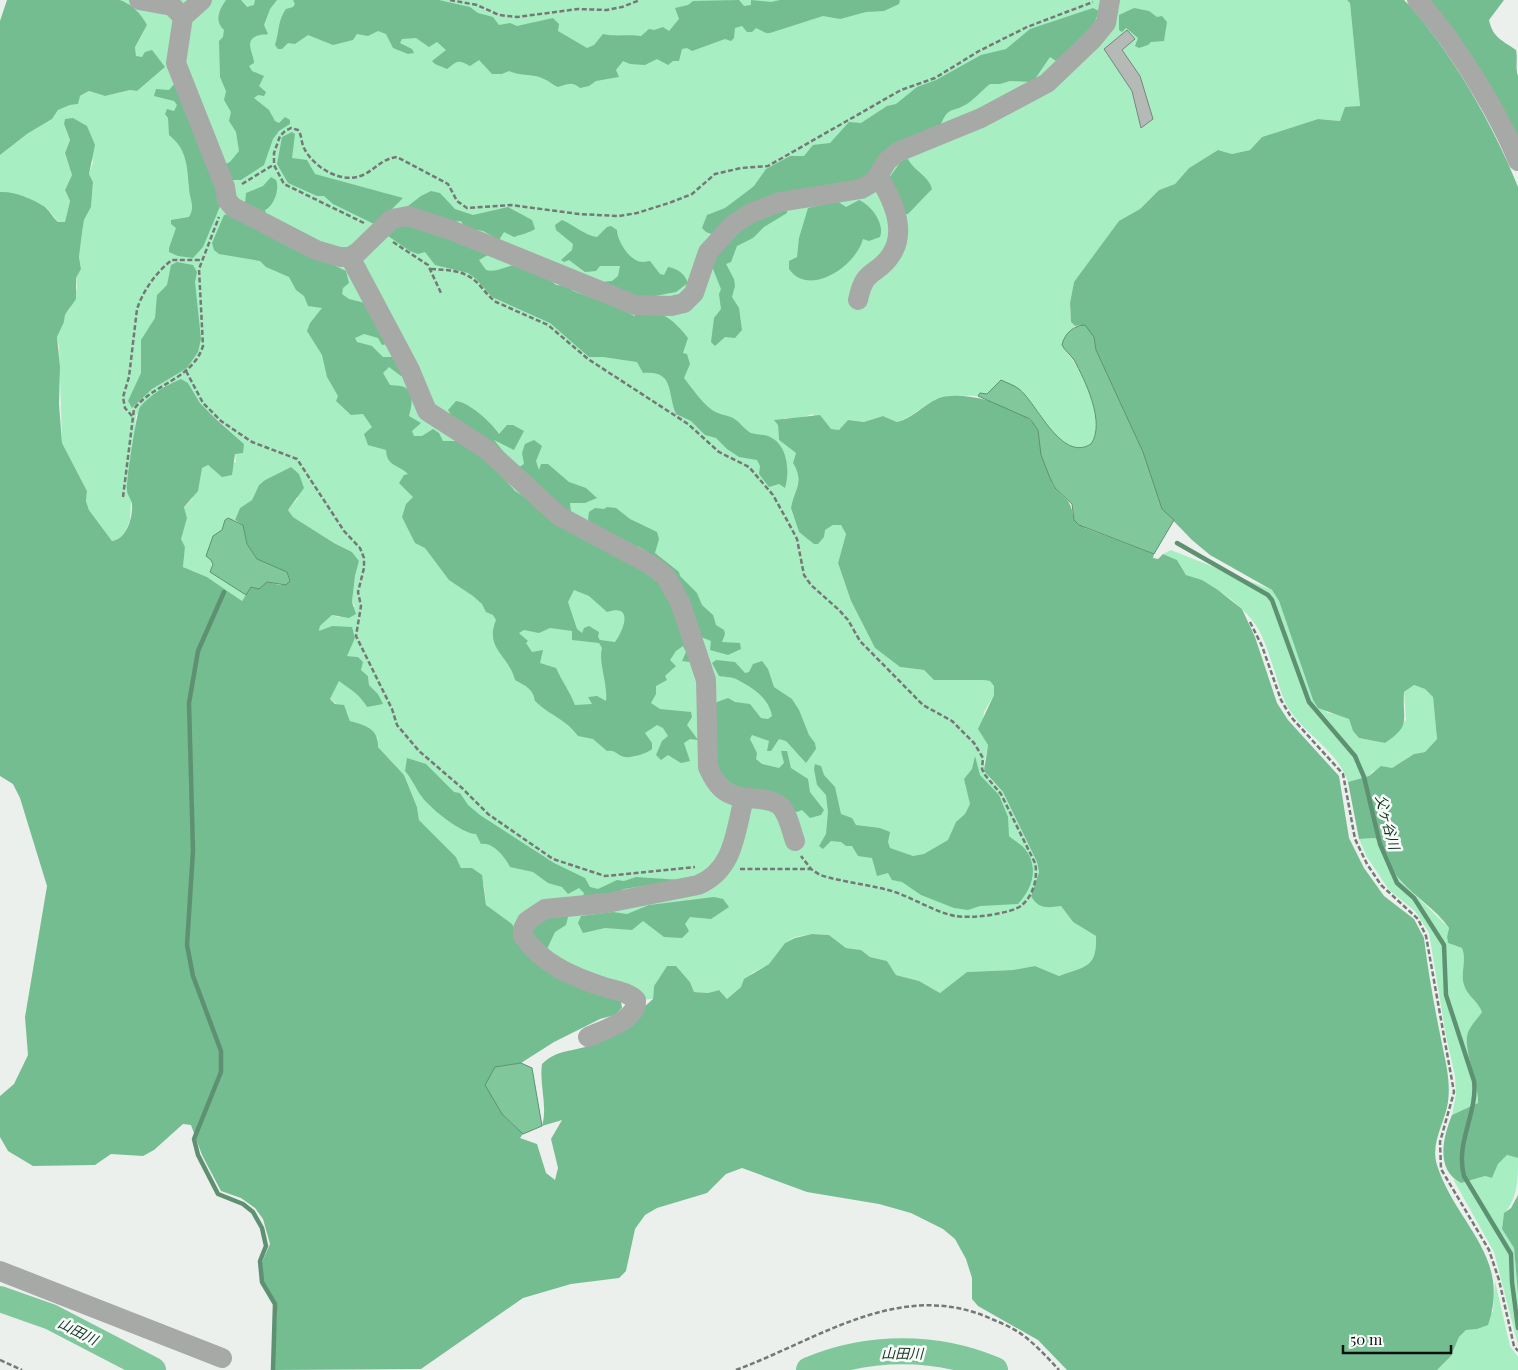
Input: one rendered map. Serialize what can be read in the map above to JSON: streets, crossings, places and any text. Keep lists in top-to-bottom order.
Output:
{
  "water": ["父ヶ谷川", "山田川"],
  "scale_bar": "50 m"
}
